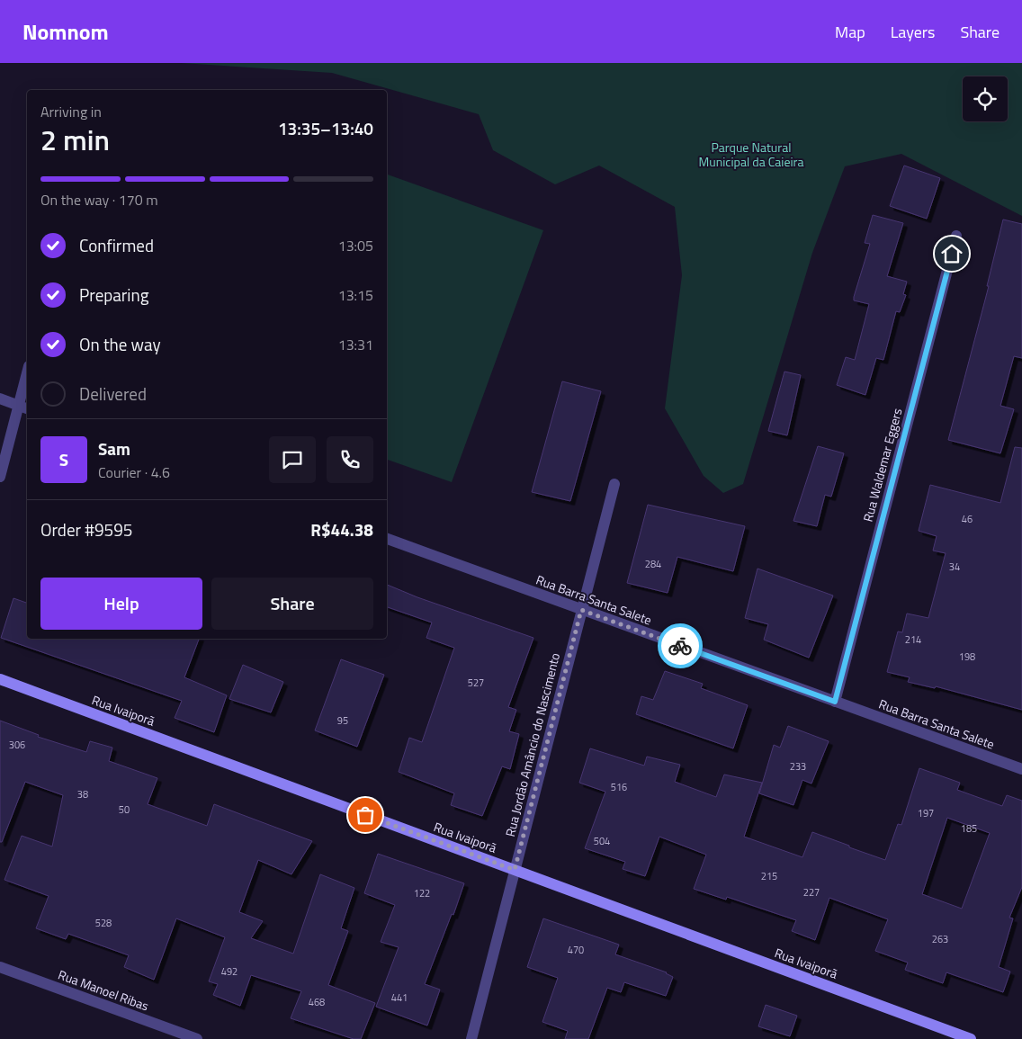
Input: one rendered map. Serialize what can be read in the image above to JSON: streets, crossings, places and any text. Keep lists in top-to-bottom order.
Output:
{
  "streets": {
    "street": [
      "Rua Waldemar Eggers",
      "Rua Barra Santa Salete",
      "Rua Ivaiporã",
      "Rua Jordão Amâncio do Nascimento",
      "Rua Manoel Ribas"
    ]
  },
  "crossings": [
    ["Rua Waldemar Eggers", "Rua Barra Santa Salete"],
    ["Rua Barra Santa Salete", "Rua Jordão Amâncio do Nascimento"],
    ["Rua Ivaiporã", "Rua Jordão Amâncio do Nascimento"]
  ],
  "parks": ["Parque Natural Municipal da Caieira"],
  "house_numbers": [
    "46",
    "284",
    "34",
    "214",
    "198",
    "527",
    "95",
    "306",
    "233",
    "516",
    "38",
    "50",
    "197",
    "185",
    "504",
    "215",
    "227",
    "122",
    "528",
    "263",
    "470",
    "492",
    "441",
    "468"
  ],
  "page": {
    "header": "Nomnom",
    "nav": ["Map", "Layers", "Share"],
    "heading": ["2 min", "Arriving in", "13:35–13:40"],
    "panel": [
      "Sam",
      "Courier · 4.6",
      "Order #9595",
      "R$44.38"
    ],
    "bar": "On the way · 170 m",
    "list": [
      ["Confirmed", "13:05"],
      ["Preparing", "13:15"],
      ["On the way", "13:31"],
      "Delivered"
    ],
    "round": "S",
    "buttons": ["Help", "Share"]
  }
}
